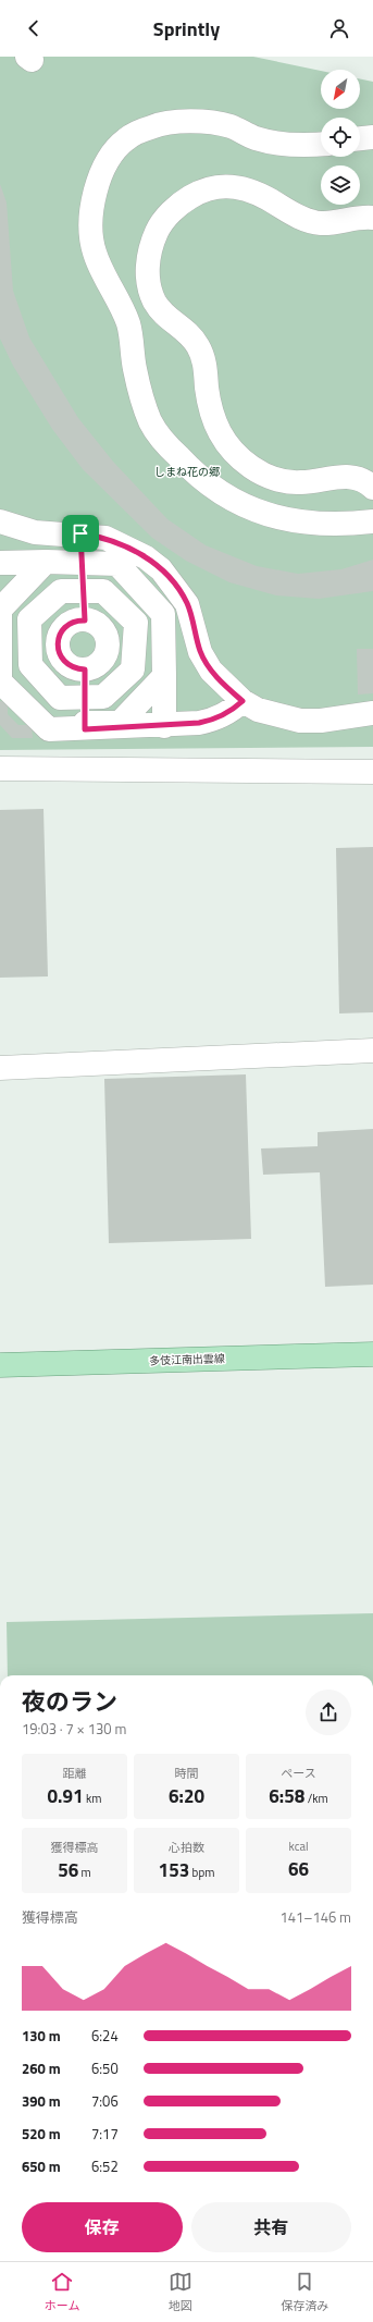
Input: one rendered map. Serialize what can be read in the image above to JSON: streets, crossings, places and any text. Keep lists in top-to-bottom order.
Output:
{
  "streets": {
    "main road": ["多伎江南出雲線"]
  },
  "parks": ["しまね花の郷"],
  "north": "bottom left",
  "page": {
    "header": "Sprintly",
    "heading": ["夜のラン", "19:03 · 7 × 130 m"],
    "stats": [
      ["距離", "0.91 km"],
      ["時間", "6:20"],
      ["ペース", "6:58 /km"],
      ["獲得標高", "56 m"],
      ["心拍数", "153 bpm"],
      ["kcal", "66"]
    ],
    "chart": ["獲得標高", "141–146 m"],
    "list": [
      {
        "name": "130 m",
        "note": "6:24"
      },
      {
        "name": "260 m",
        "note": "6:50"
      },
      {
        "name": "390 m",
        "note": "7:06"
      },
      {
        "name": "520 m",
        "note": "7:17"
      },
      {
        "name": "650 m",
        "note": "6:52"
      }
    ],
    "buttons": ["保存", "共有"],
    "tabs": ["ホーム", "地図", "保存済み"]
  }
}
